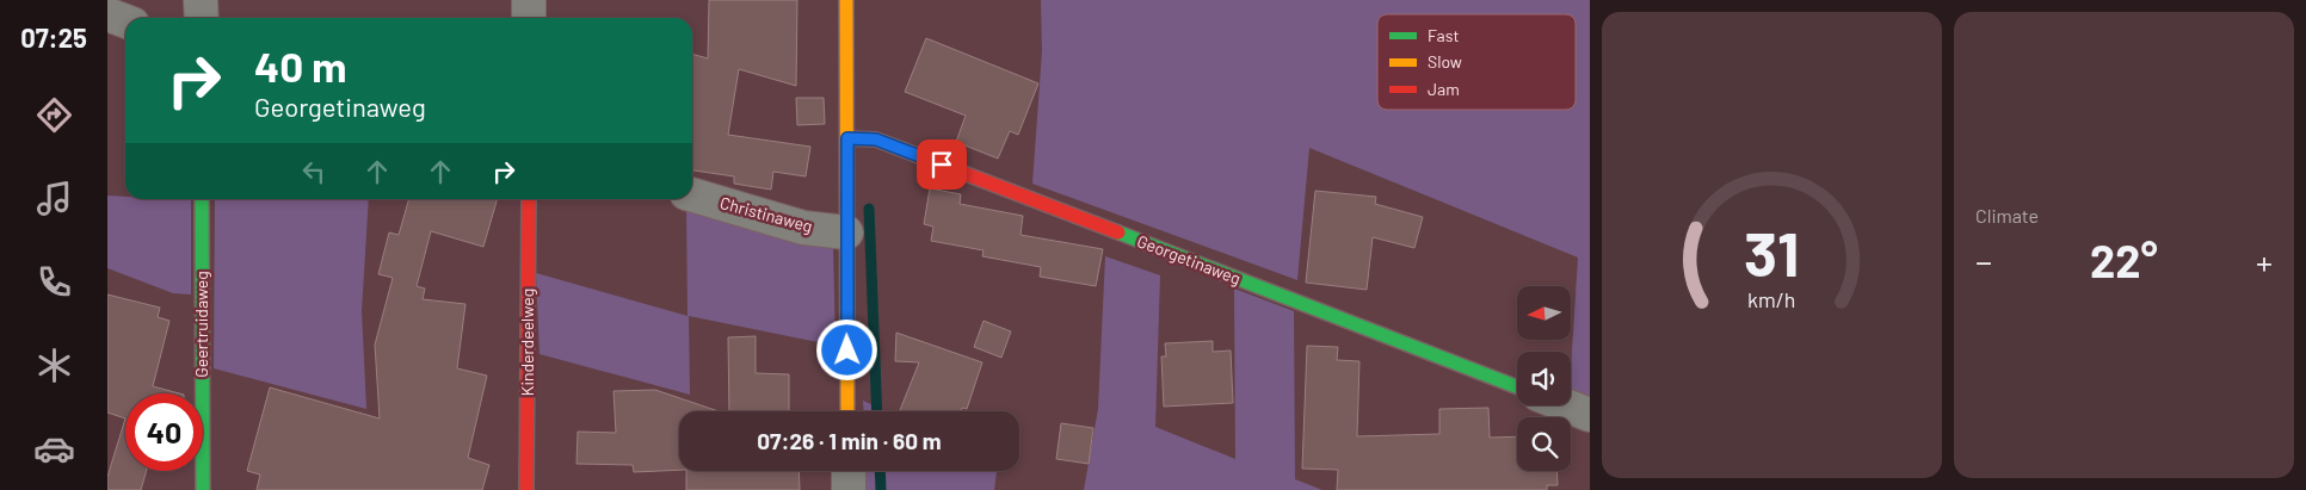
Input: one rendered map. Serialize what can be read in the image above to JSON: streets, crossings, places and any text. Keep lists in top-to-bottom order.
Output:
{
  "streets": {
    "street": [
      "Christinaweg",
      "Georgetinaweg",
      "Geertruidaweg",
      "Kinderdeelweg"
    ]
  },
  "legend": ["Fast", "Slow", "Jam"],
  "north": "left",
  "page": {
    "tabs": "07:25",
    "tile": "Climate",
    "turn": ["40 m", "Georgetinaweg"],
    "heat": ["−", "22°", "+"],
    "limit": "40",
    "trip": "07:26 · 1 min · 60 m",
    "gauge": ["31", "km/h"]
  }
}
